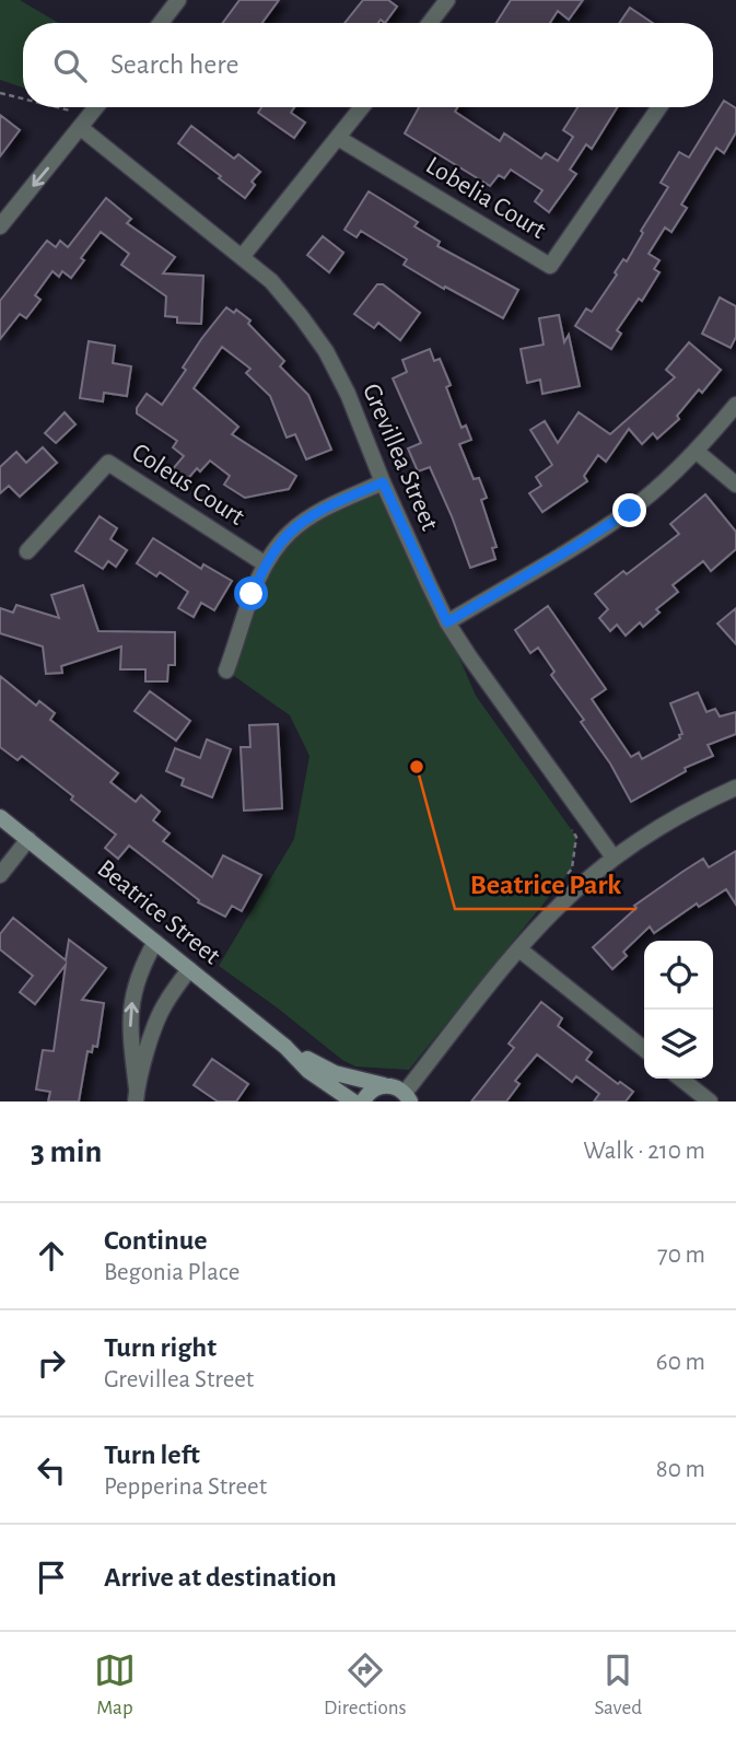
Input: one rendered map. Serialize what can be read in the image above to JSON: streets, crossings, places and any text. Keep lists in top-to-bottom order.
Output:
{
  "streets": {
    "street": [
      "Lobelia Court",
      "Grevillea Street",
      "Coleus Court",
      "Beatrice Street"
    ]
  },
  "places": ["Beatrice Park"],
  "page": {
    "search": "Search here",
    "heading": ["3 min", "Walk · 210 m"],
    "list": [
      ["Continue", "Begonia Place", "70 m"],
      ["Turn right", "Grevillea Street", "60 m"],
      ["Turn left", "Pepperina Street", "80 m"],
      "Arrive at destination"
    ],
    "nav": ["Map", "Directions", "Saved"]
  }
}
